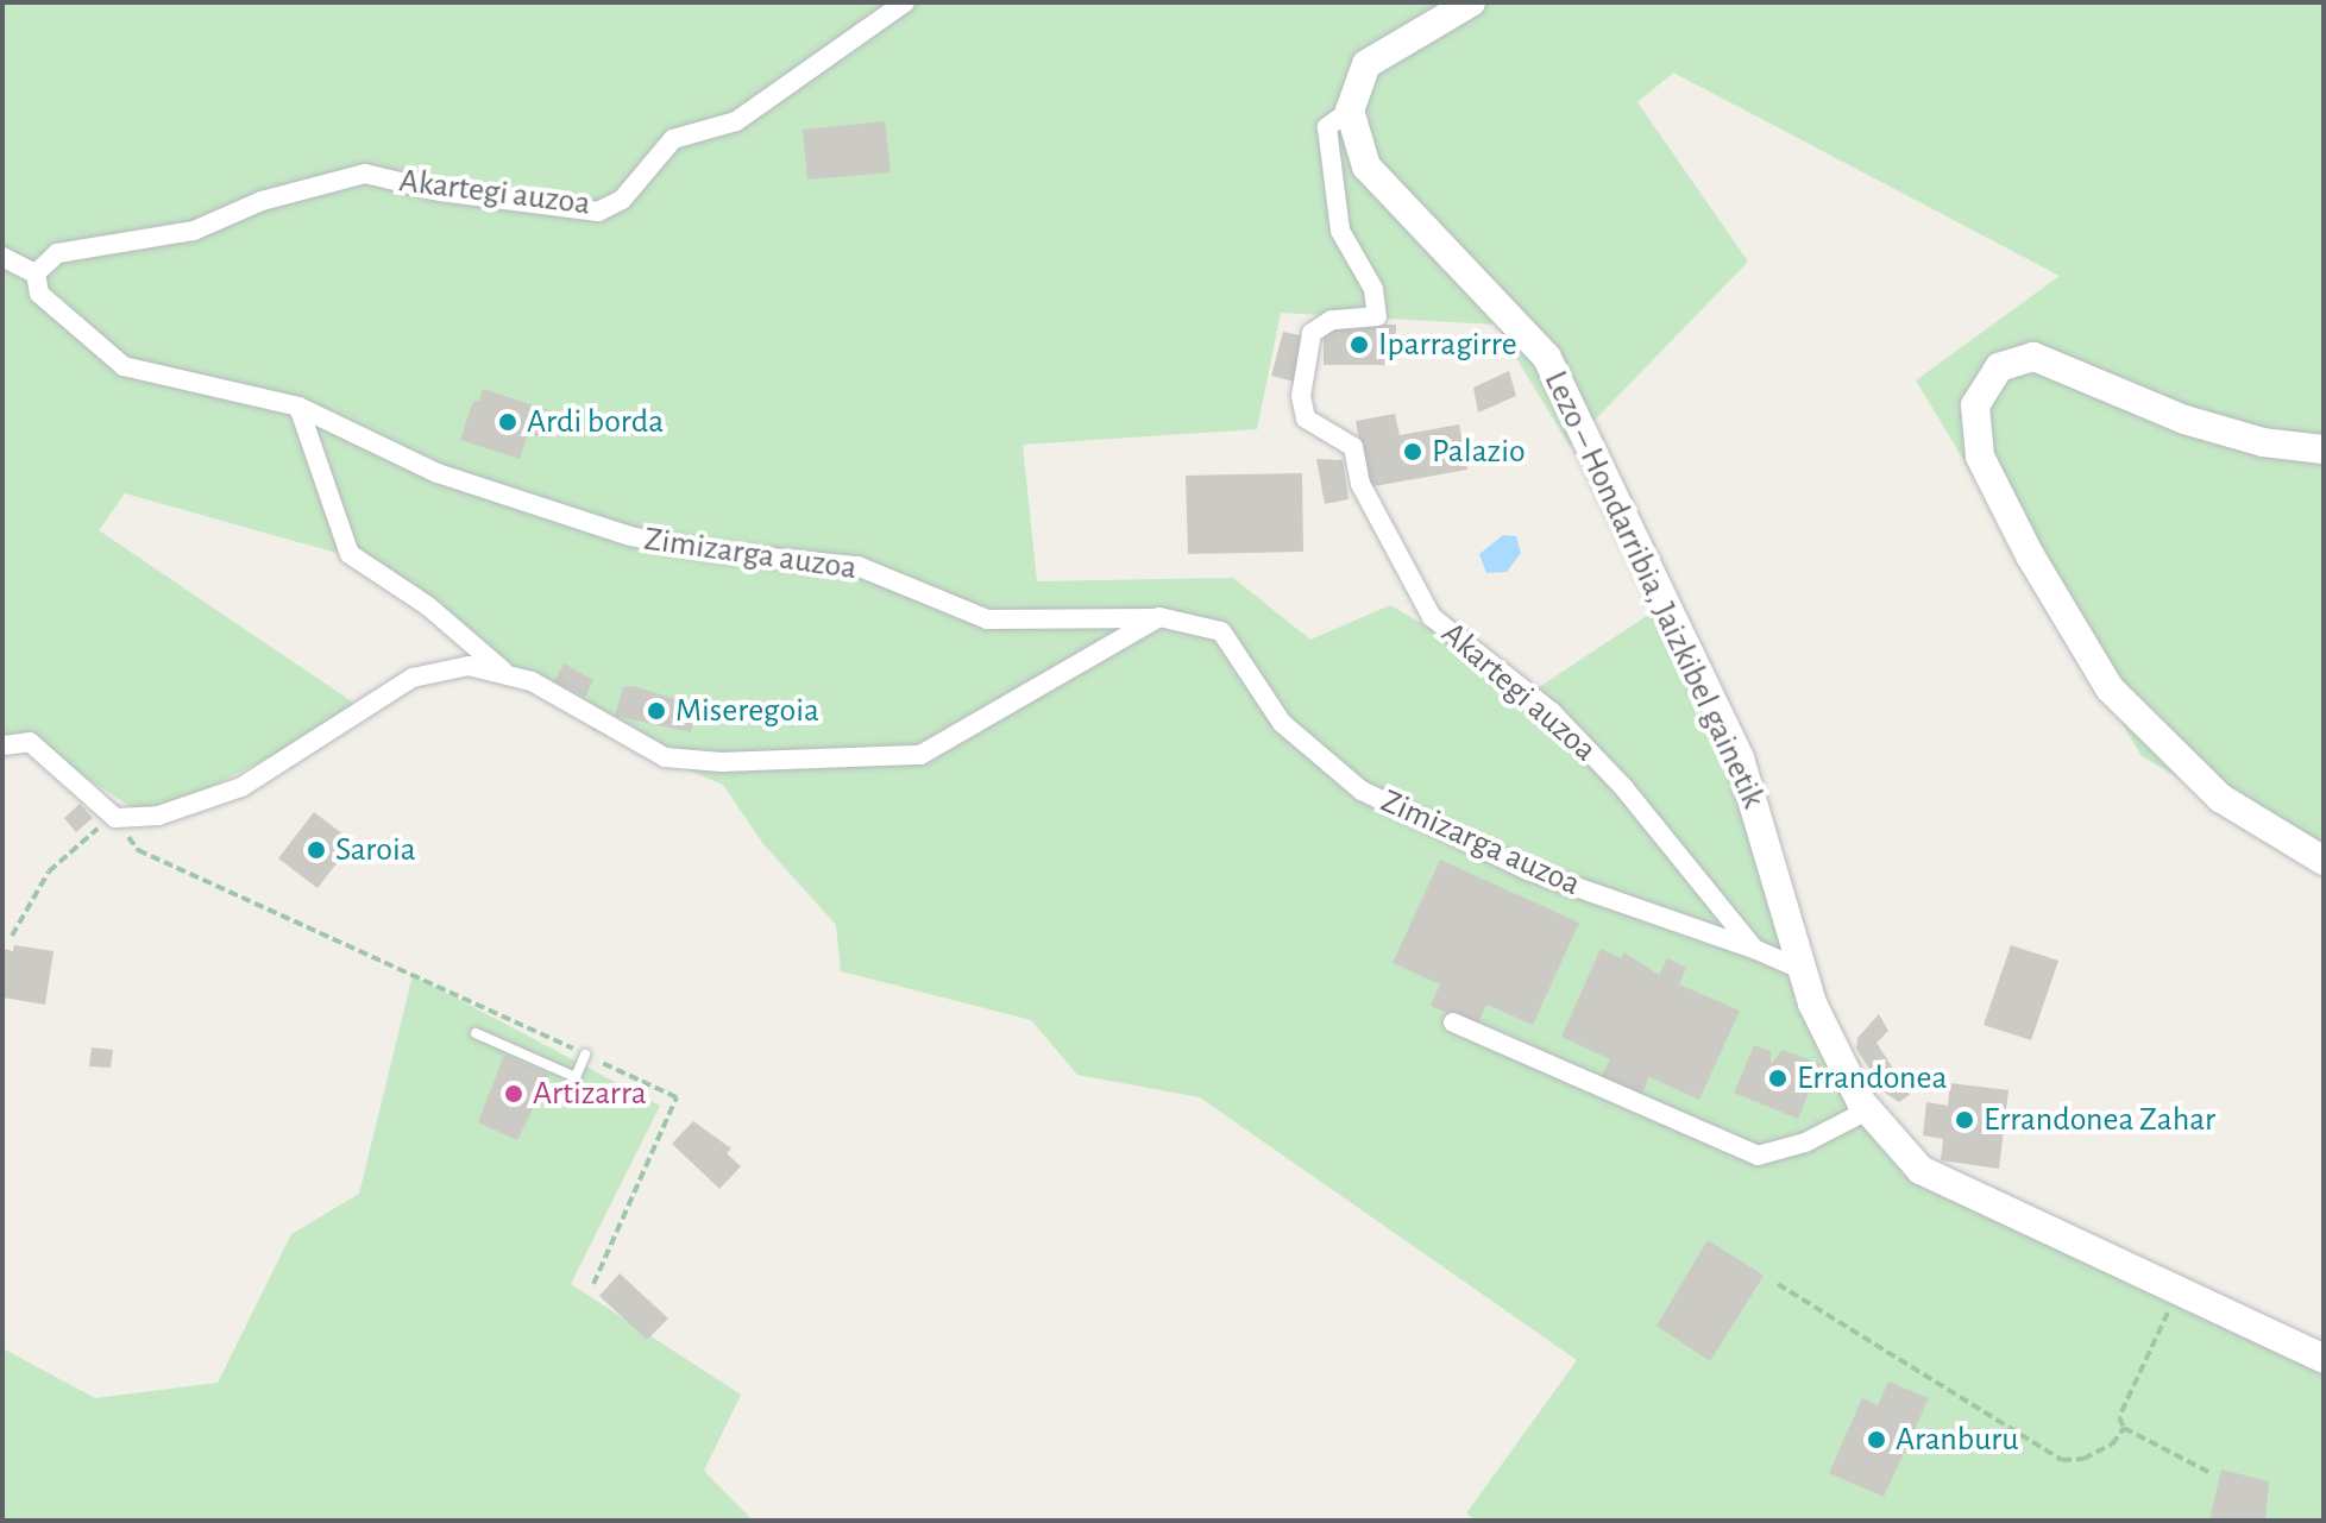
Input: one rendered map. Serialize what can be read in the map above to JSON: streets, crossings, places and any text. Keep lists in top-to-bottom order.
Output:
{
  "streets": {
    "street": ["Akartegi auzoa", "Zimizarga auzoa", "Lezo – Hondarribia, Jaizkibel gainetik"]
  },
  "crossings": [
    ["Akartegi auzoa", "Zimizarga auzoa"],
    ["Akartegi auzoa", "Lezo – Hondarribia, Jaizkibel gainetik"]
  ],
  "places": [
    "Iparragirre",
    "Ardi borda",
    "Palazio",
    "Miseregoia",
    "Saroia",
    "Errandonea",
    "Artizarra",
    "Errandonea Zahar",
    "Aranburu"
  ]
}
